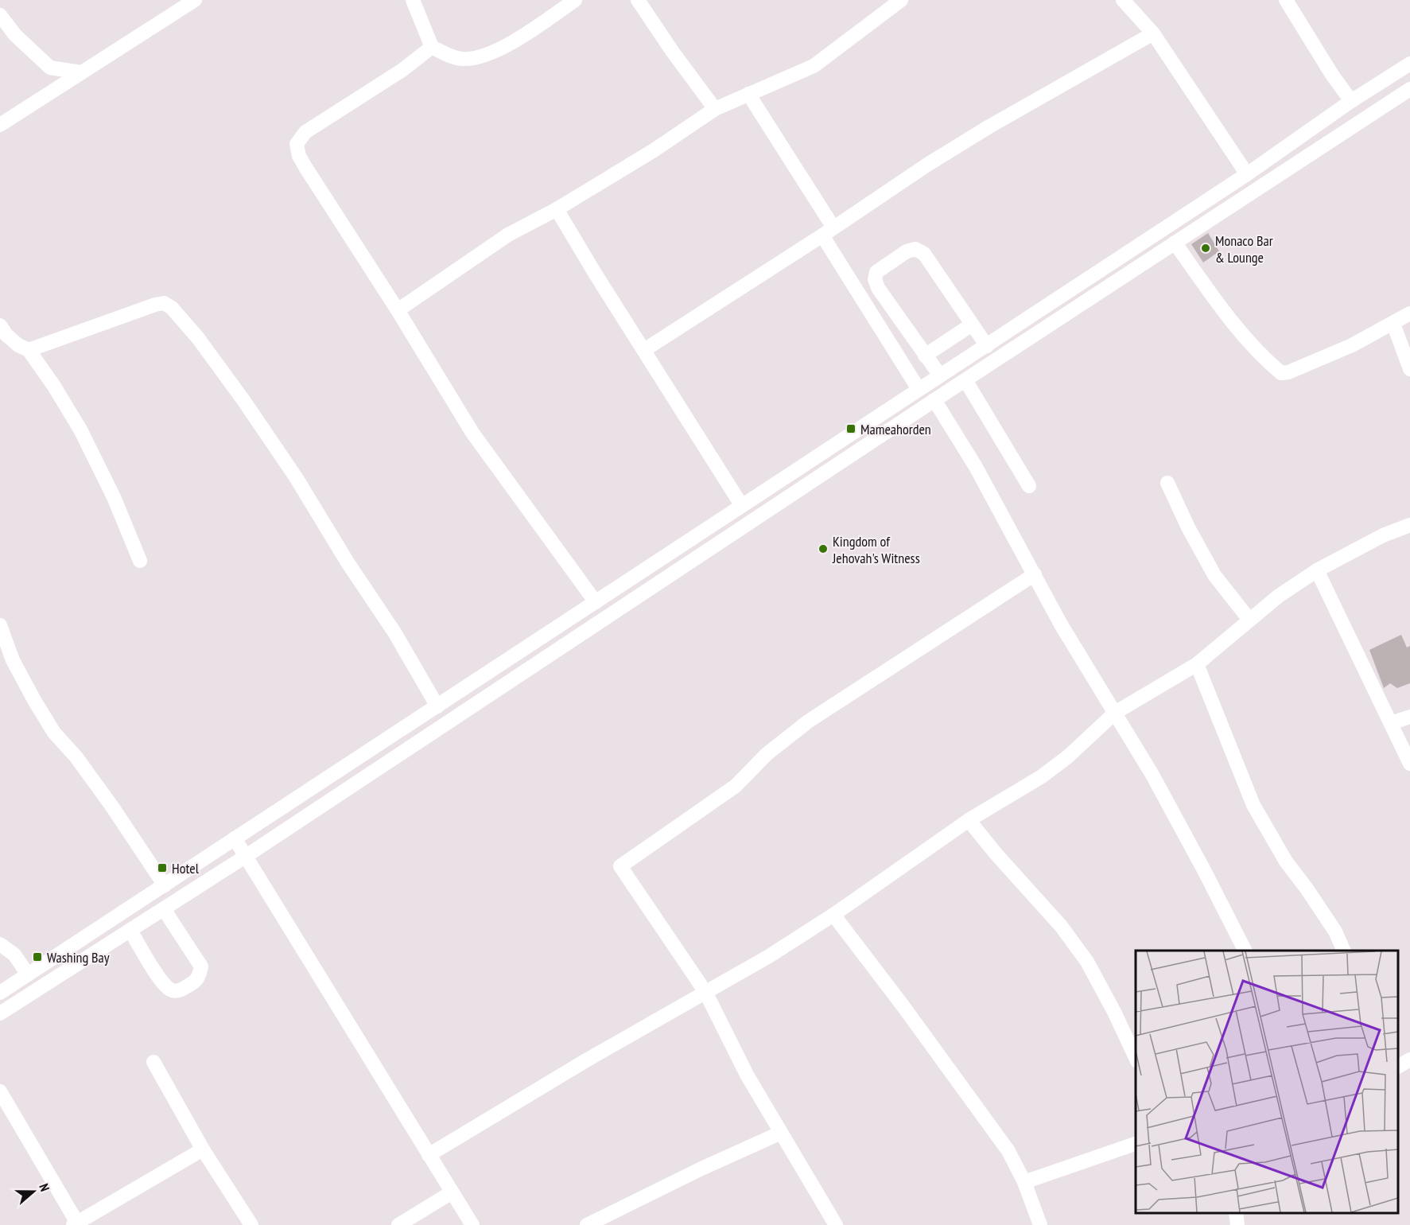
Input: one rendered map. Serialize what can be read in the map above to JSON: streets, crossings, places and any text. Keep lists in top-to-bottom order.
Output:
{
  "places": {
    "other": ["Monaco Bar & Lounge", "Kingdom of Jehovah's Witness"],
    "transit": ["Mameahorden", "Hotel", "Washing Bay"]
  },
  "north": "right"
}
